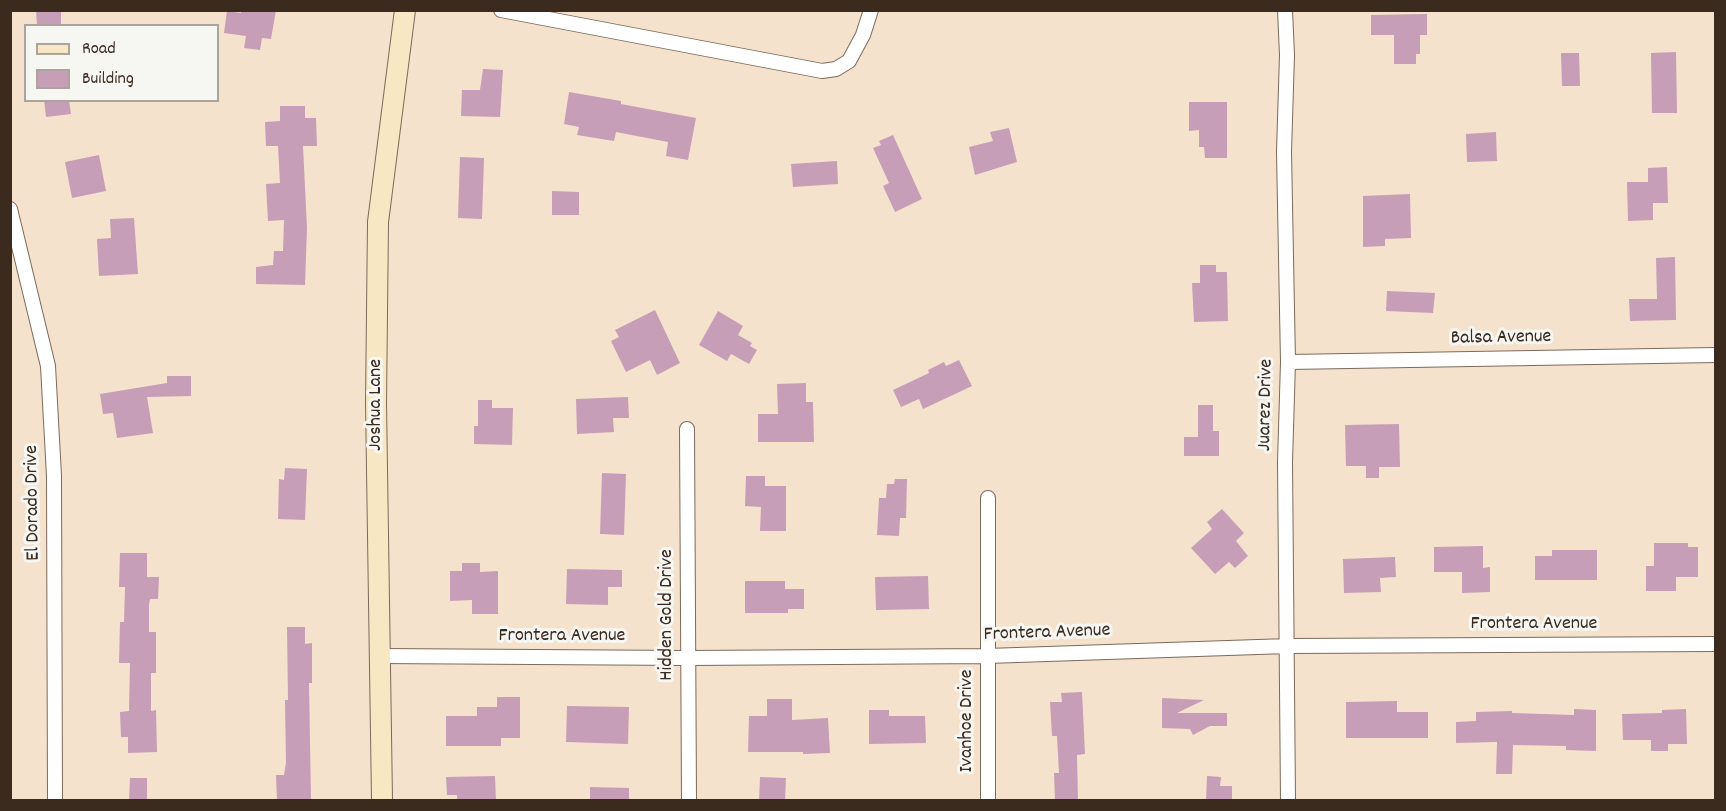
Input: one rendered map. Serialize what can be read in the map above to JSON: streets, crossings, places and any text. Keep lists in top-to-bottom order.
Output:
{
  "streets": {
    "main road": ["Joshua Lane"],
    "street": [
      "Balsa Avenue",
      "Juarez Drive",
      "El Dorado Drive",
      "Hidden Gold Drive",
      "Frontera Avenue",
      "Ivanhoe Drive"
    ]
  },
  "crossings": [
    ["Balsa Avenue", "Juarez Drive"],
    ["Joshua Lane", "Frontera Avenue"],
    ["Juarez Drive", "Frontera Avenue"],
    ["Hidden Gold Drive", "Frontera Avenue"],
    ["Frontera Avenue", "Ivanhoe Drive"]
  ],
  "legend": ["Road", "Building"]
}
